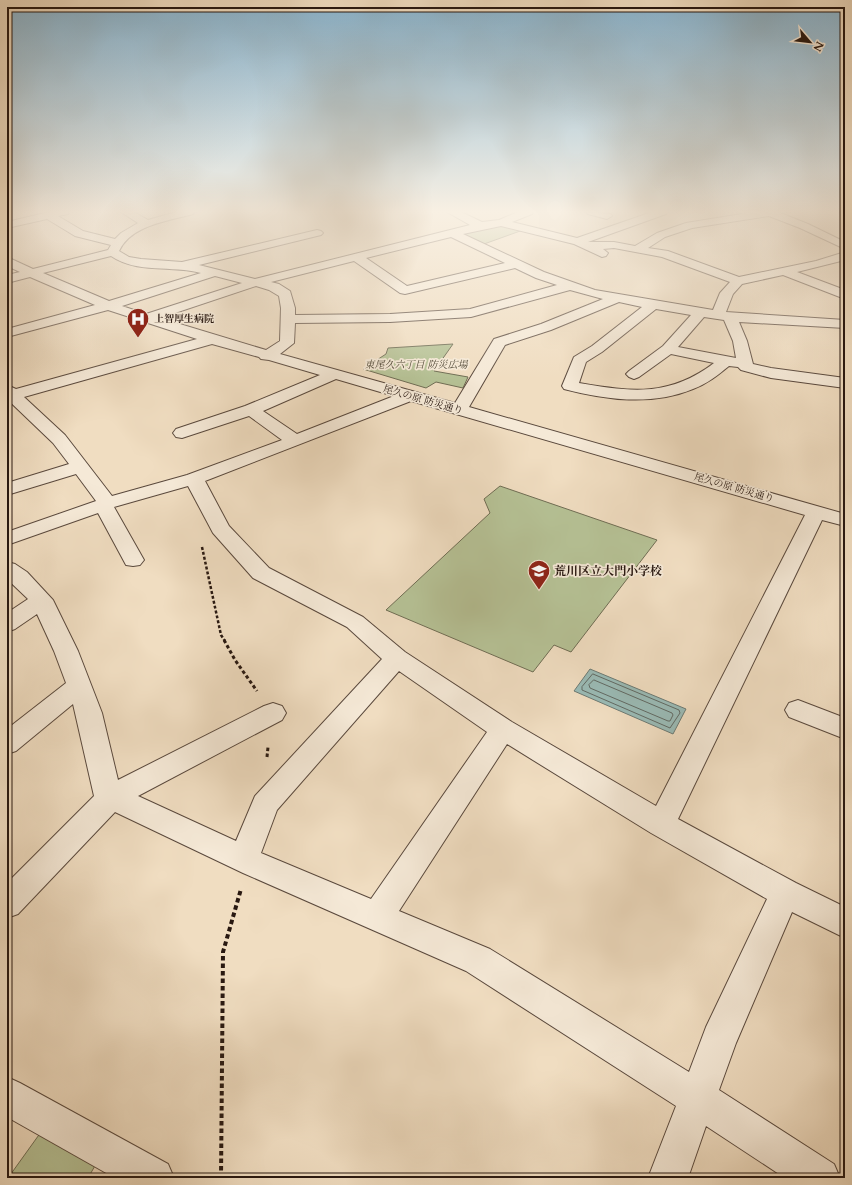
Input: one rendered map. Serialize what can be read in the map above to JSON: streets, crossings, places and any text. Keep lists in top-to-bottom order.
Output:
{
  "streets": {
    "street": ["尾久の原 防災通り"]
  },
  "parks": ["東尾久六丁目 防災広場"],
  "places": {
    "hospital": ["上智厚生病院"],
    "school or university": ["荒川区立大門小学校"]
  },
  "north": "bottom right"
}
